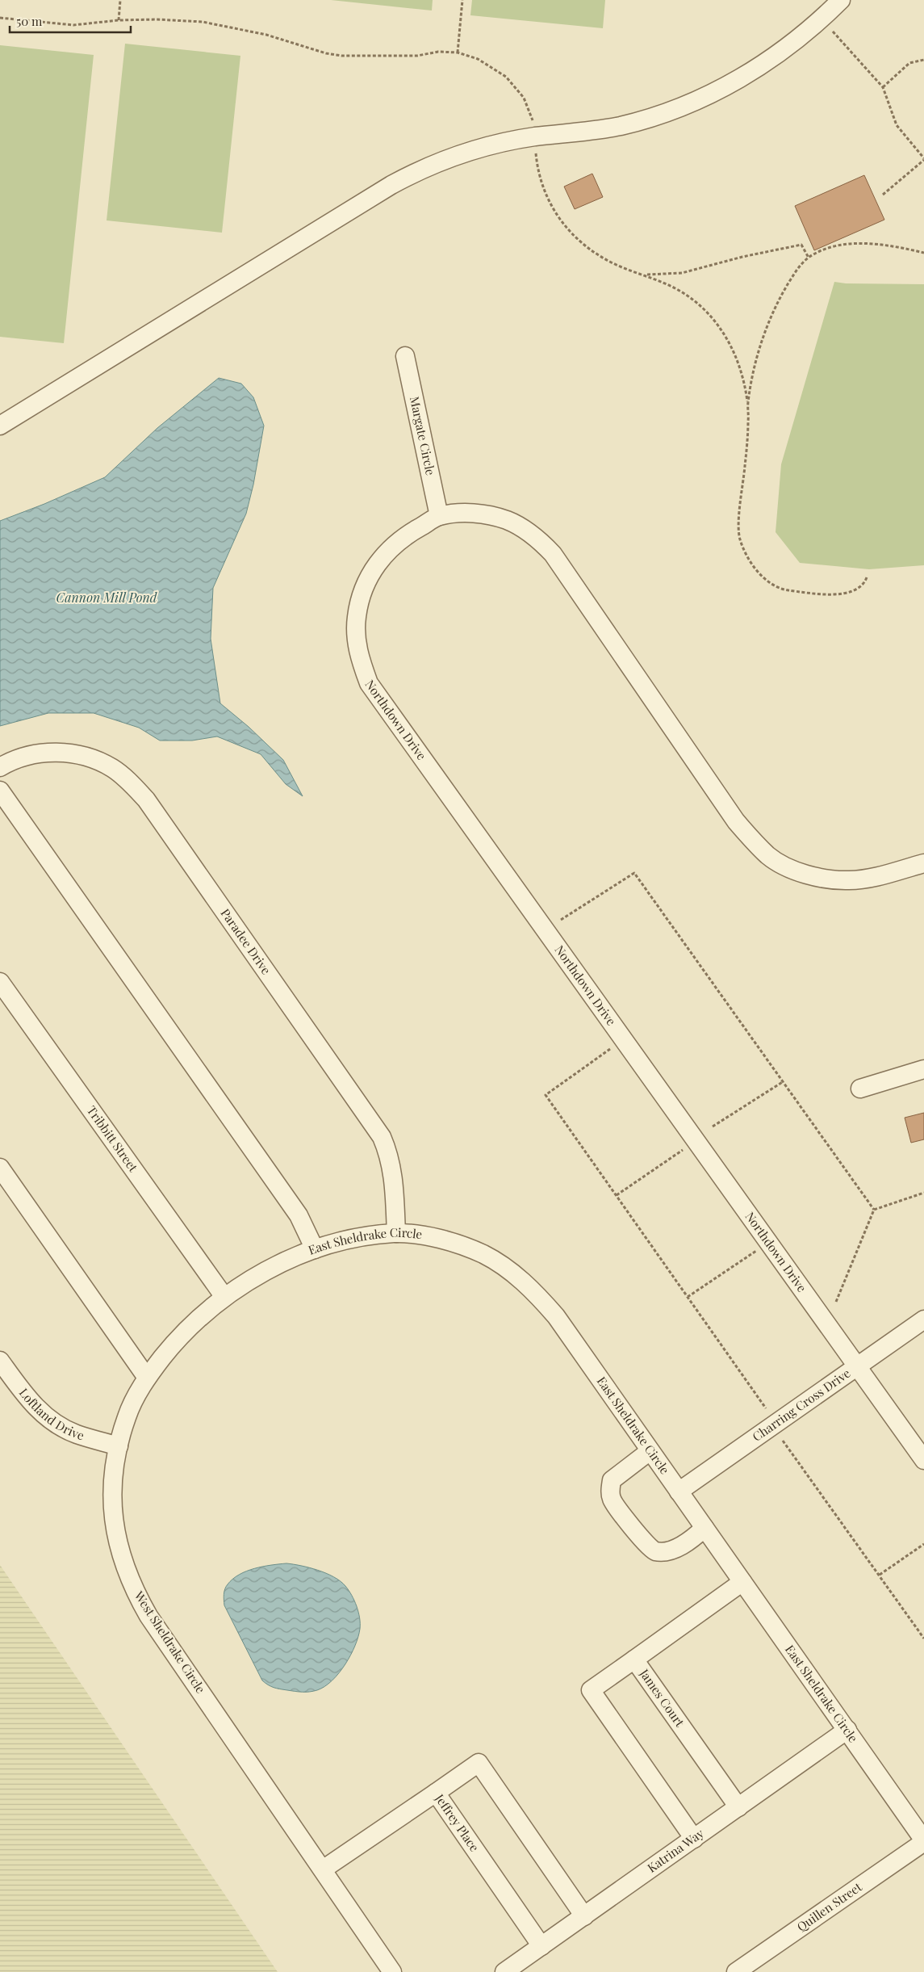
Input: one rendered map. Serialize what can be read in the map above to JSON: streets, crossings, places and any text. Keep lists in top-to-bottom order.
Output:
{
  "streets": {
    "street": [
      "Margate Circle",
      "Northdown Drive",
      "Paradee Drive",
      "Tribbitt Street",
      "East Sheldrake Circle",
      "Charring Cross Drive",
      "Loftland Drive",
      "West Sheldrake Circle",
      "James Court",
      "Jeffrey Place",
      "Katrina Way",
      "Quillen Street"
    ]
  },
  "crossings": [
    ["Margate Circle", "Northdown Drive"],
    ["Northdown Drive", "Charring Cross Drive"],
    ["Paradee Drive", "East Sheldrake Circle"],
    ["Tribbitt Street", "East Sheldrake Circle"],
    ["Tribbitt Street", "West Sheldrake Circle"],
    ["East Sheldrake Circle", "Charring Cross Drive"],
    ["East Sheldrake Circle", "West Sheldrake Circle"],
    ["East Sheldrake Circle", "James Court"],
    ["East Sheldrake Circle", "Katrina Way"],
    ["East Sheldrake Circle", "Quillen Street"],
    ["Loftland Drive", "West Sheldrake Circle"],
    ["West Sheldrake Circle", "Jeffrey Place"],
    ["James Court", "Katrina Way"],
    ["Jeffrey Place", "Katrina Way"]
  ],
  "water": ["Cannon Mill Pond"],
  "scale_bar": "50 m"
}
